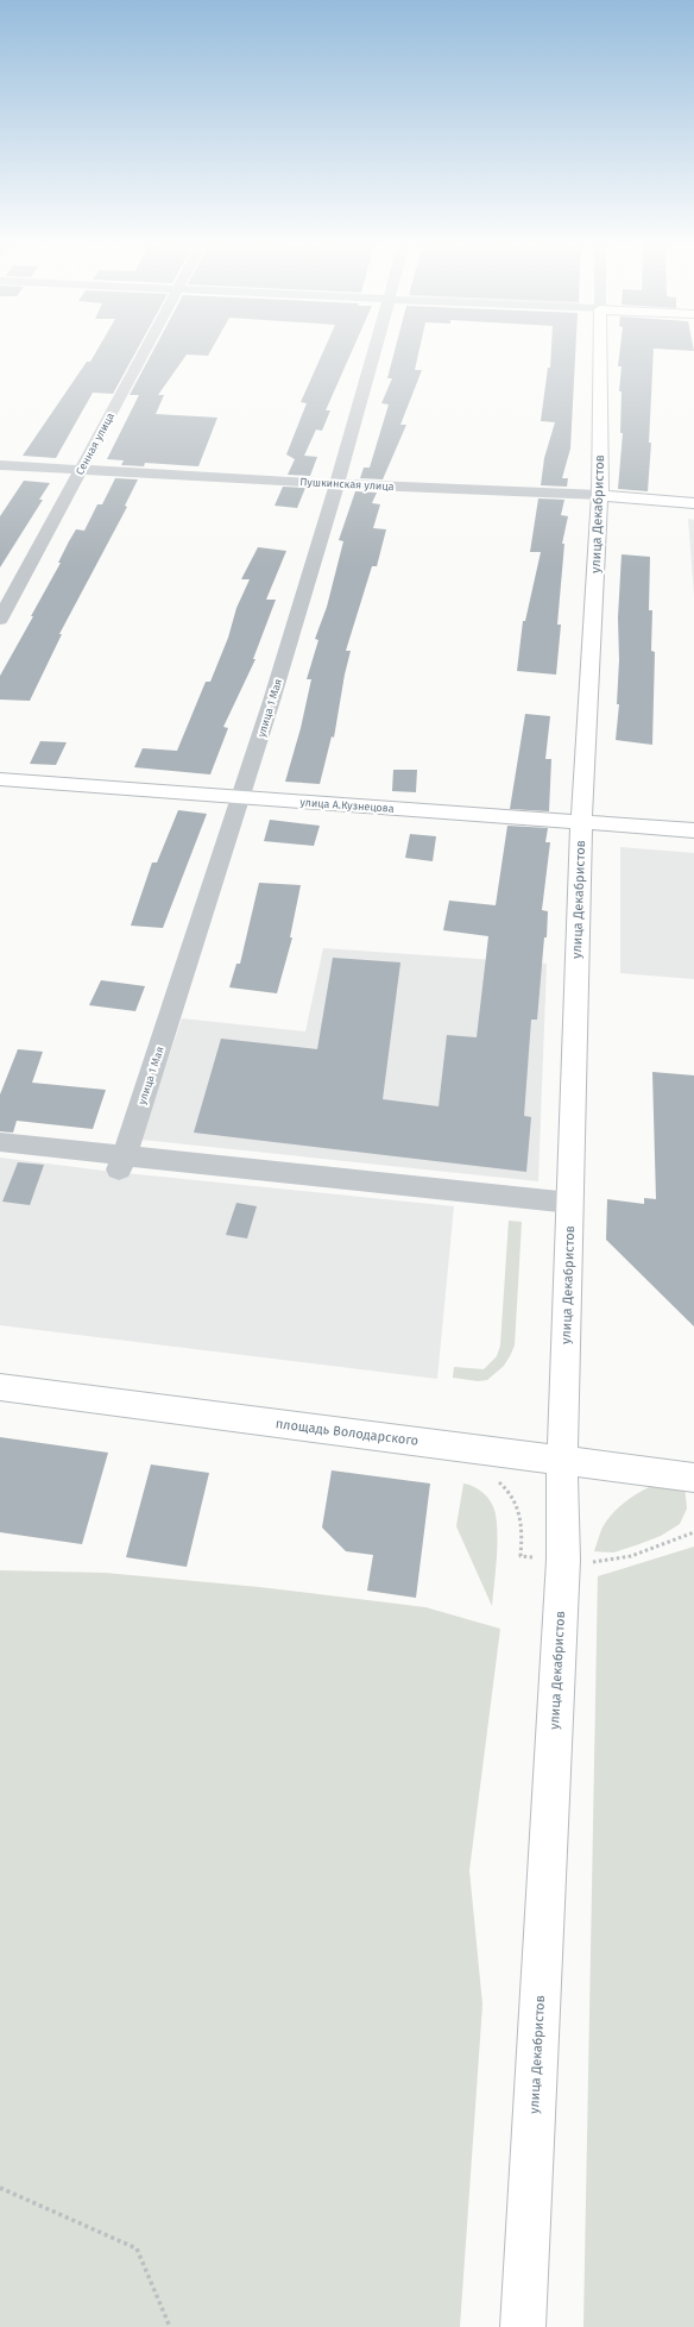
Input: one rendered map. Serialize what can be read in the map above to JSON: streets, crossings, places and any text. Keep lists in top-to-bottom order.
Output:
{
  "streets": {
    "main road": [
      "Пушкинская улица",
      "улица Декабристов",
      "улица А.Кузнецова",
      "площадь Володарского"
    ],
    "street": ["Сенная улица", "улица 1 Мая"]
  },
  "crossings": [
    ["Сенная улица", "Пушкинская улица"],
    ["Пушкинская улица", "улица Декабристов"],
    ["Пушкинская улица", "улица 1 Мая"],
    ["улица Декабристов", "улица А.Кузнецова"],
    ["улица Декабристов", "площадь Володарского"],
    ["улица 1 Мая", "улица А.Кузнецова"]
  ]
}
